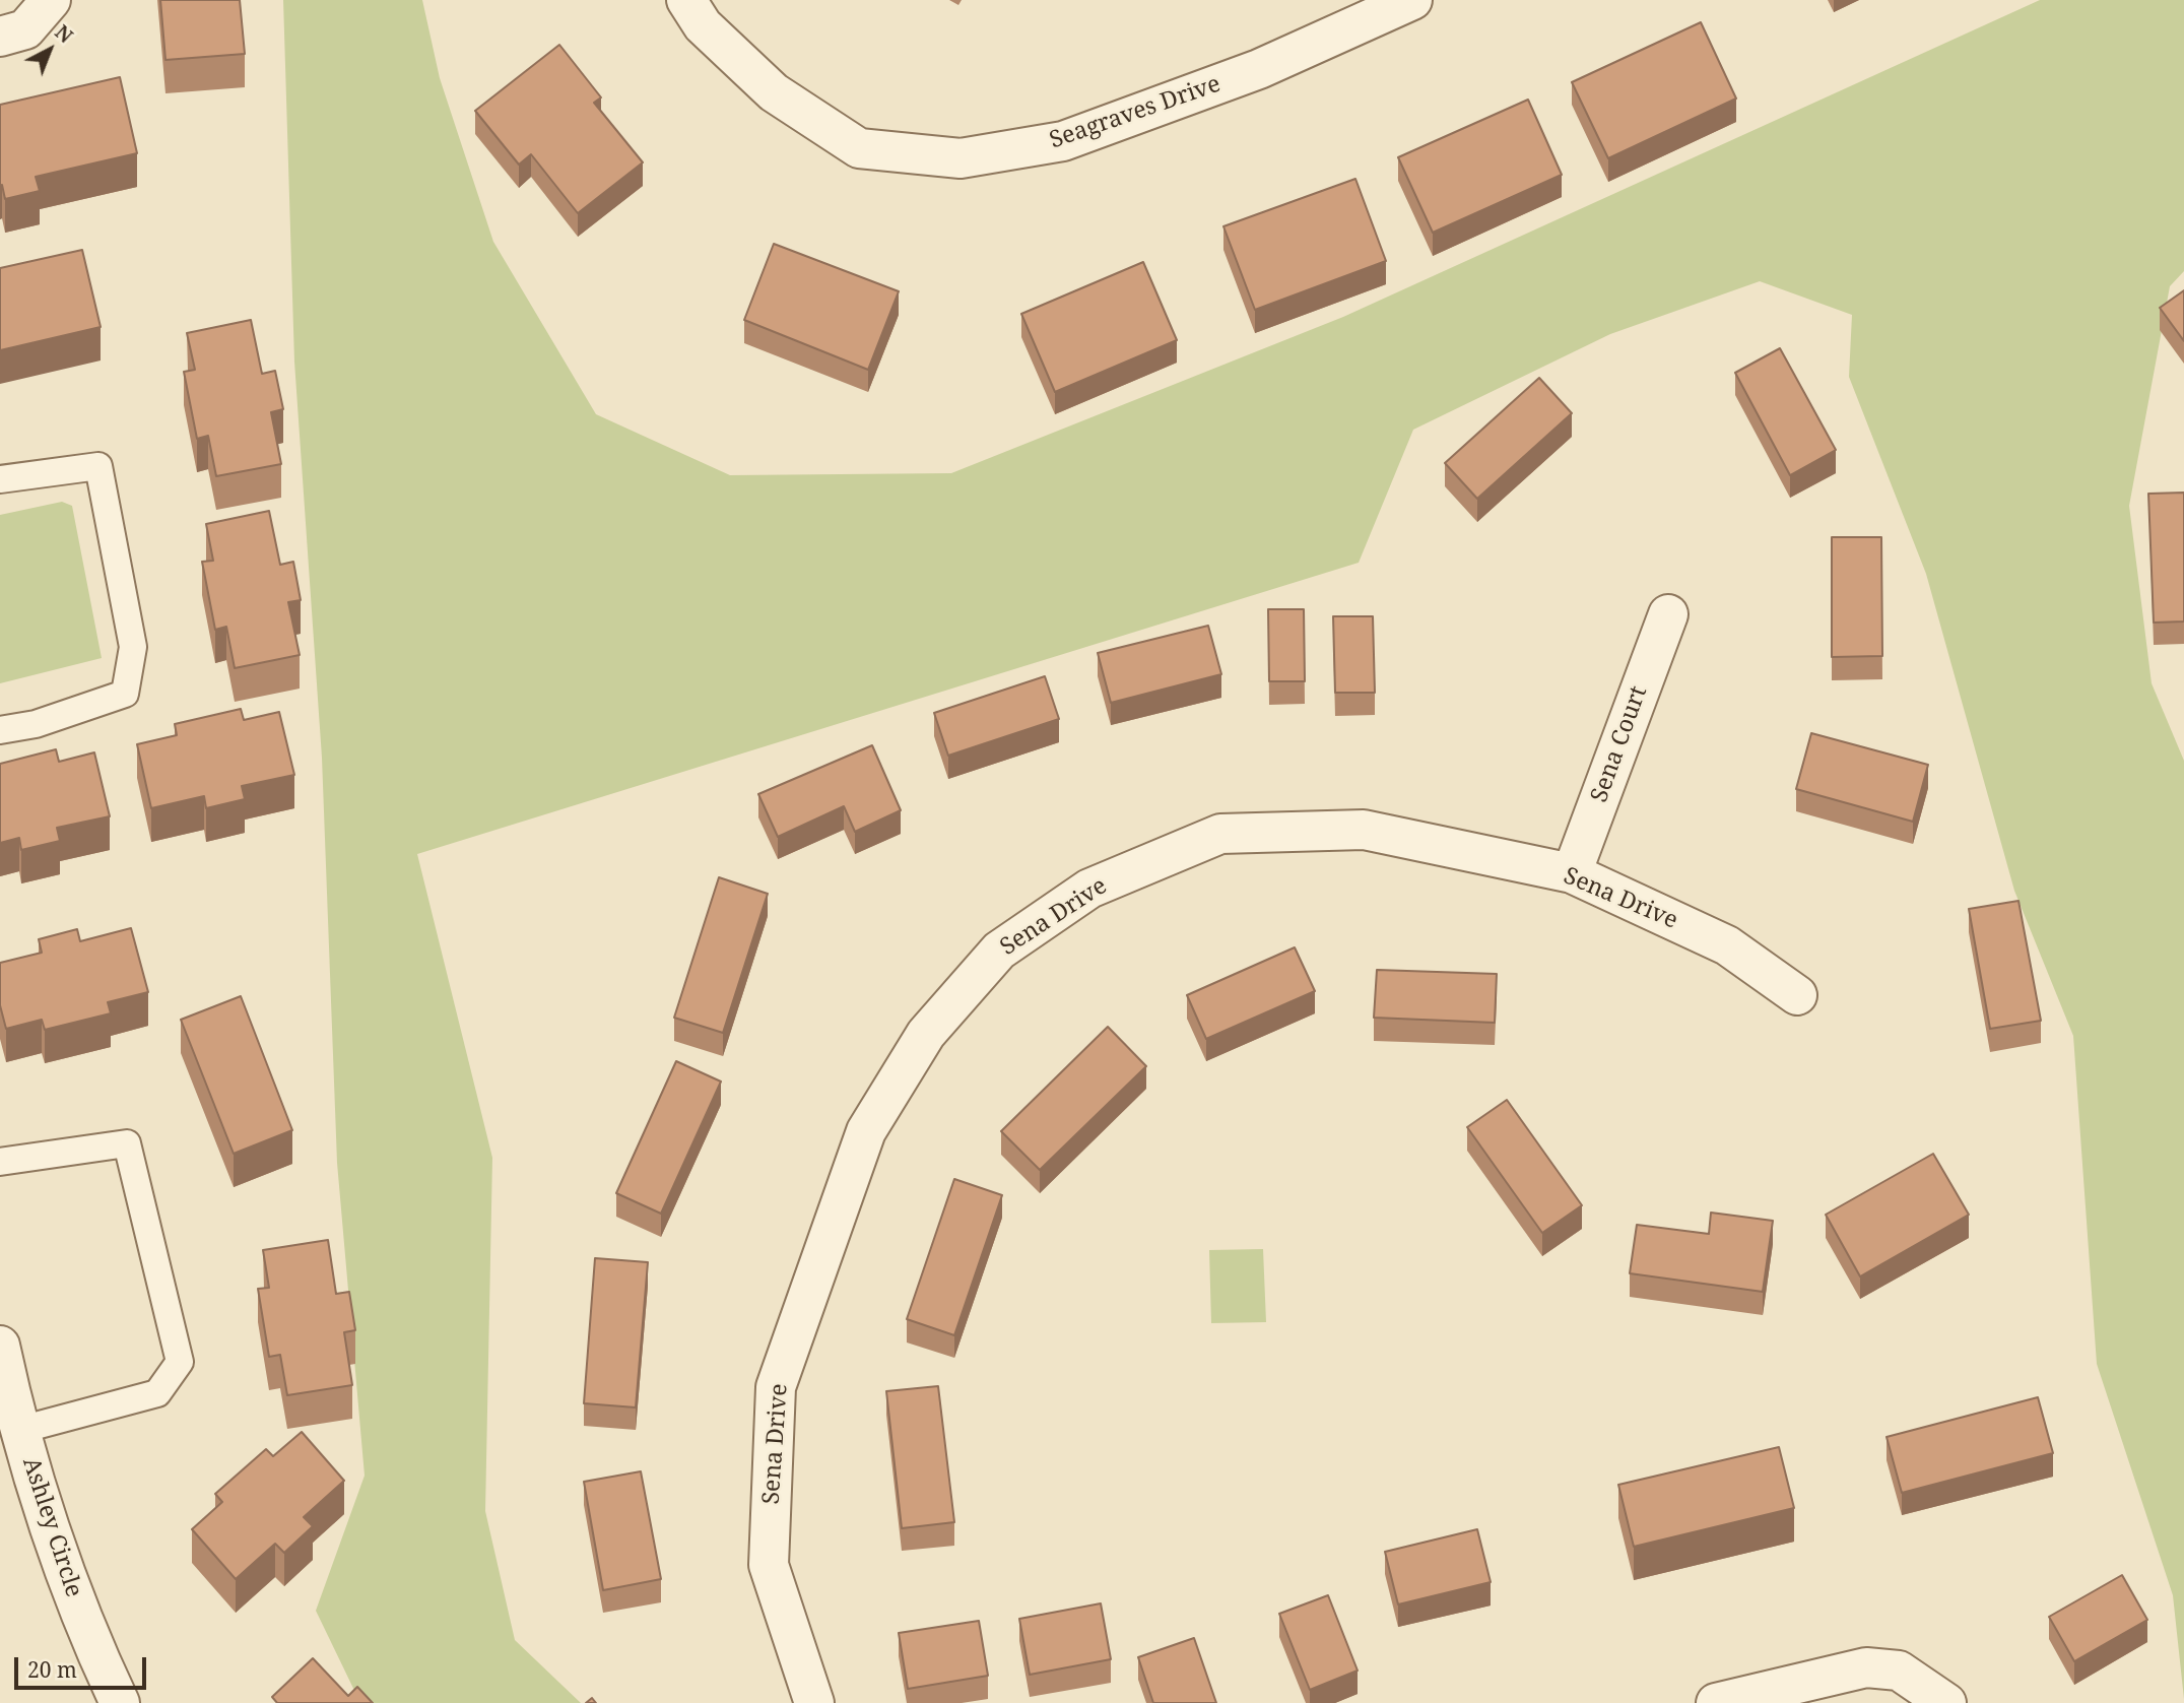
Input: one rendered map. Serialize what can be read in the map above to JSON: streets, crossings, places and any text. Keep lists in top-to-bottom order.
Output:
{
  "streets": {
    "street": [
      "Seagraves Drive",
      "Sena Court",
      "Sena Drive",
      "Ashley Circle"
    ]
  },
  "crossings": [
    ["Sena Court", "Sena Drive"]
  ],
  "scale_bar": "20 m",
  "north": "top right"
}
